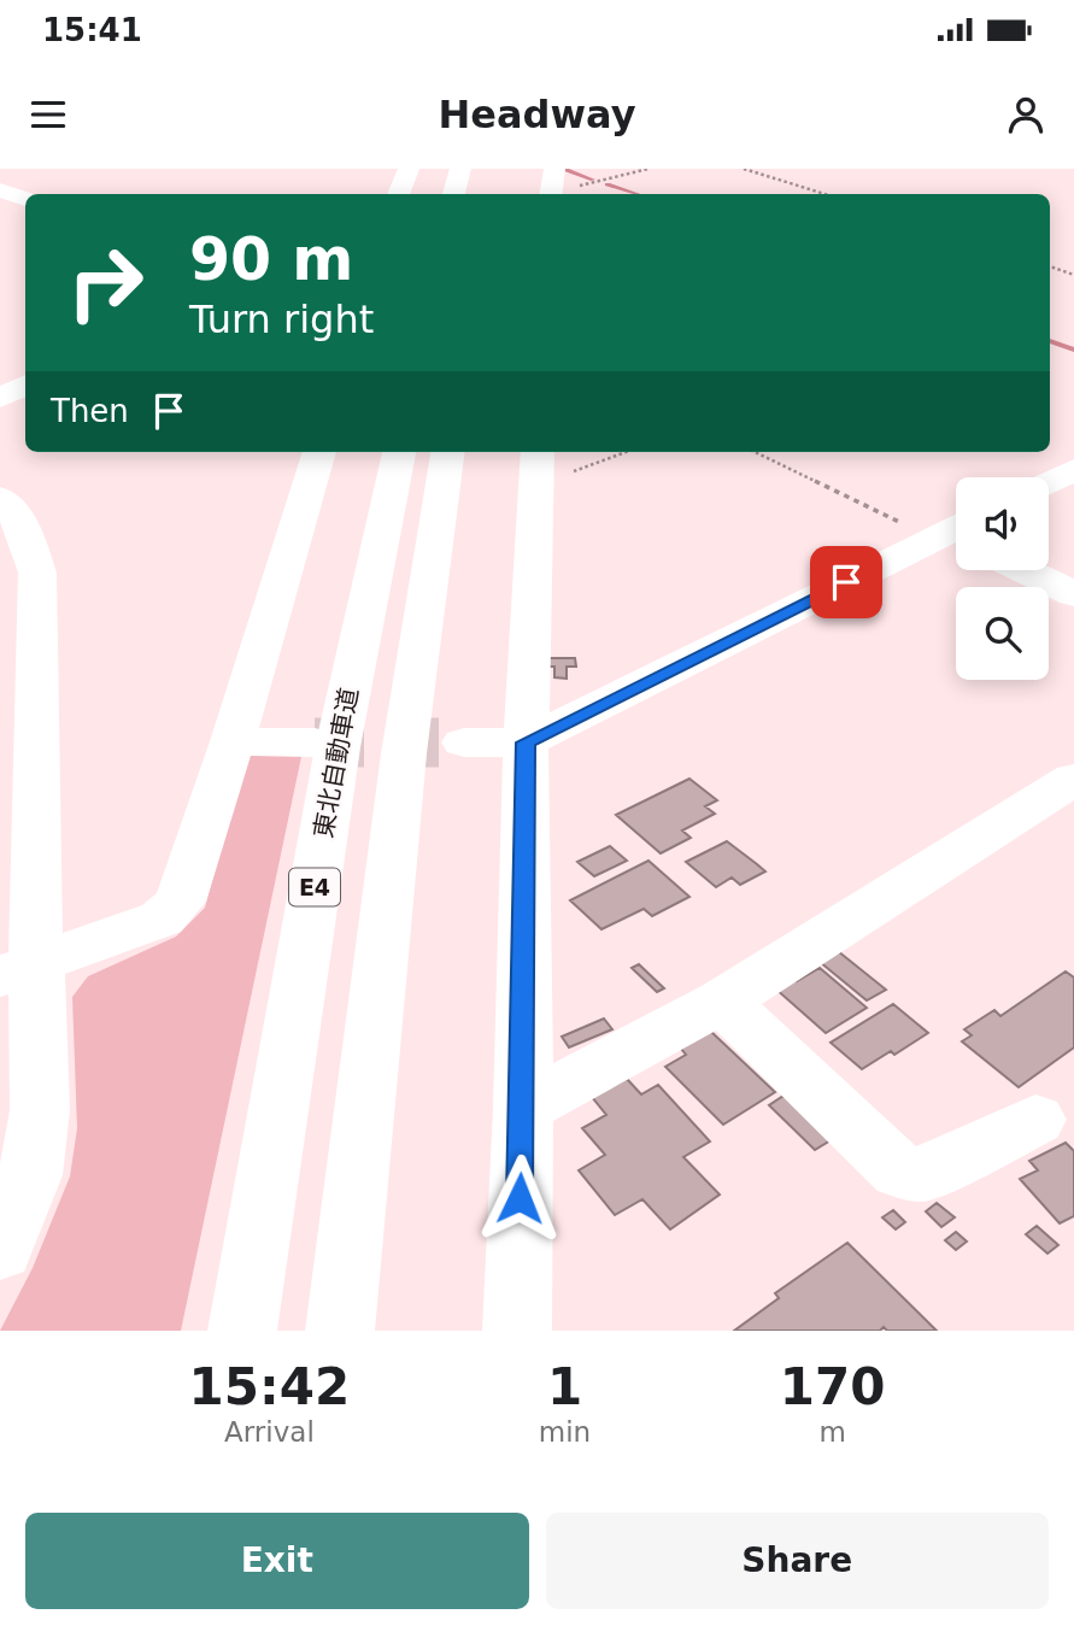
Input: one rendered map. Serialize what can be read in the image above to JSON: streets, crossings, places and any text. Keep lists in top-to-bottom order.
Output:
{
  "streets": {
    "main road": ["東北自動車道", "E4"]
  },
  "page": {
    "status": "15:41",
    "header": "Headway",
    "turn": ["90 m", "Turn right"],
    "then": "Then",
    "eta": [
      "15:42",
      "Arrival",
      "1",
      "min",
      "170",
      "m"
    ],
    "buttons": ["Exit", "Share"]
  }
}
